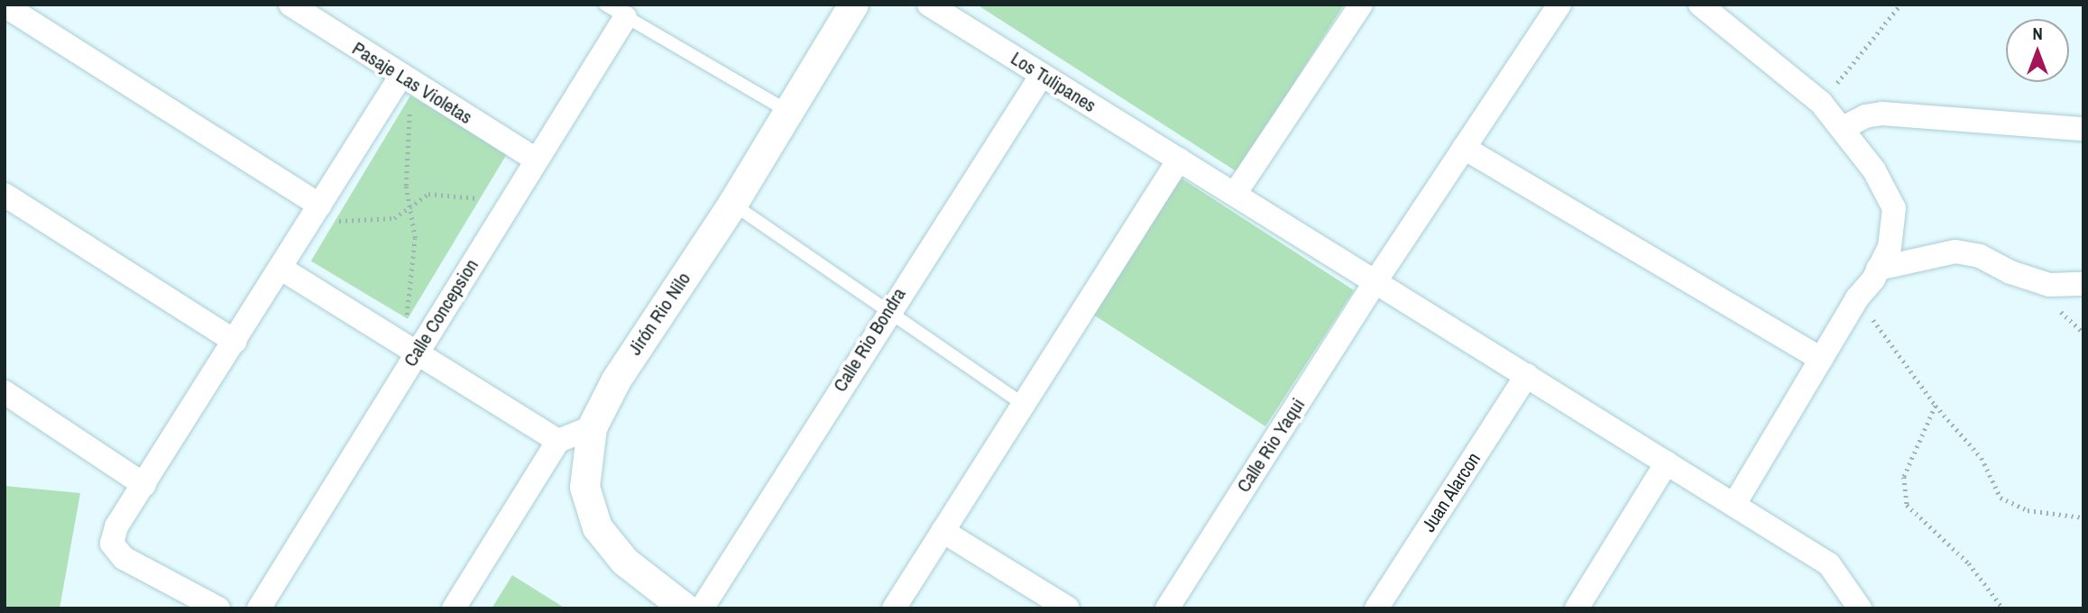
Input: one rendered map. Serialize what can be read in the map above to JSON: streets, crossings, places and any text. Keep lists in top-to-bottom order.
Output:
{
  "streets": {
    "street": [
      "Los Tulipanes",
      "Pasaje Las Violetas",
      "Calle Concepsion",
      "Jirón Rio Nilo",
      "Calle Rio Bondra",
      "Calle Rio Yaqui",
      "Juan Alarcon"
    ]
  },
  "crossings": [
    ["Los Tulipanes", "Calle Rio Bondra"],
    ["Los Tulipanes", "Calle Rio Yaqui"],
    ["Los Tulipanes", "Juan Alarcon"],
    ["Pasaje Las Violetas", "Calle Concepsion"]
  ],
  "north": "top"
}
